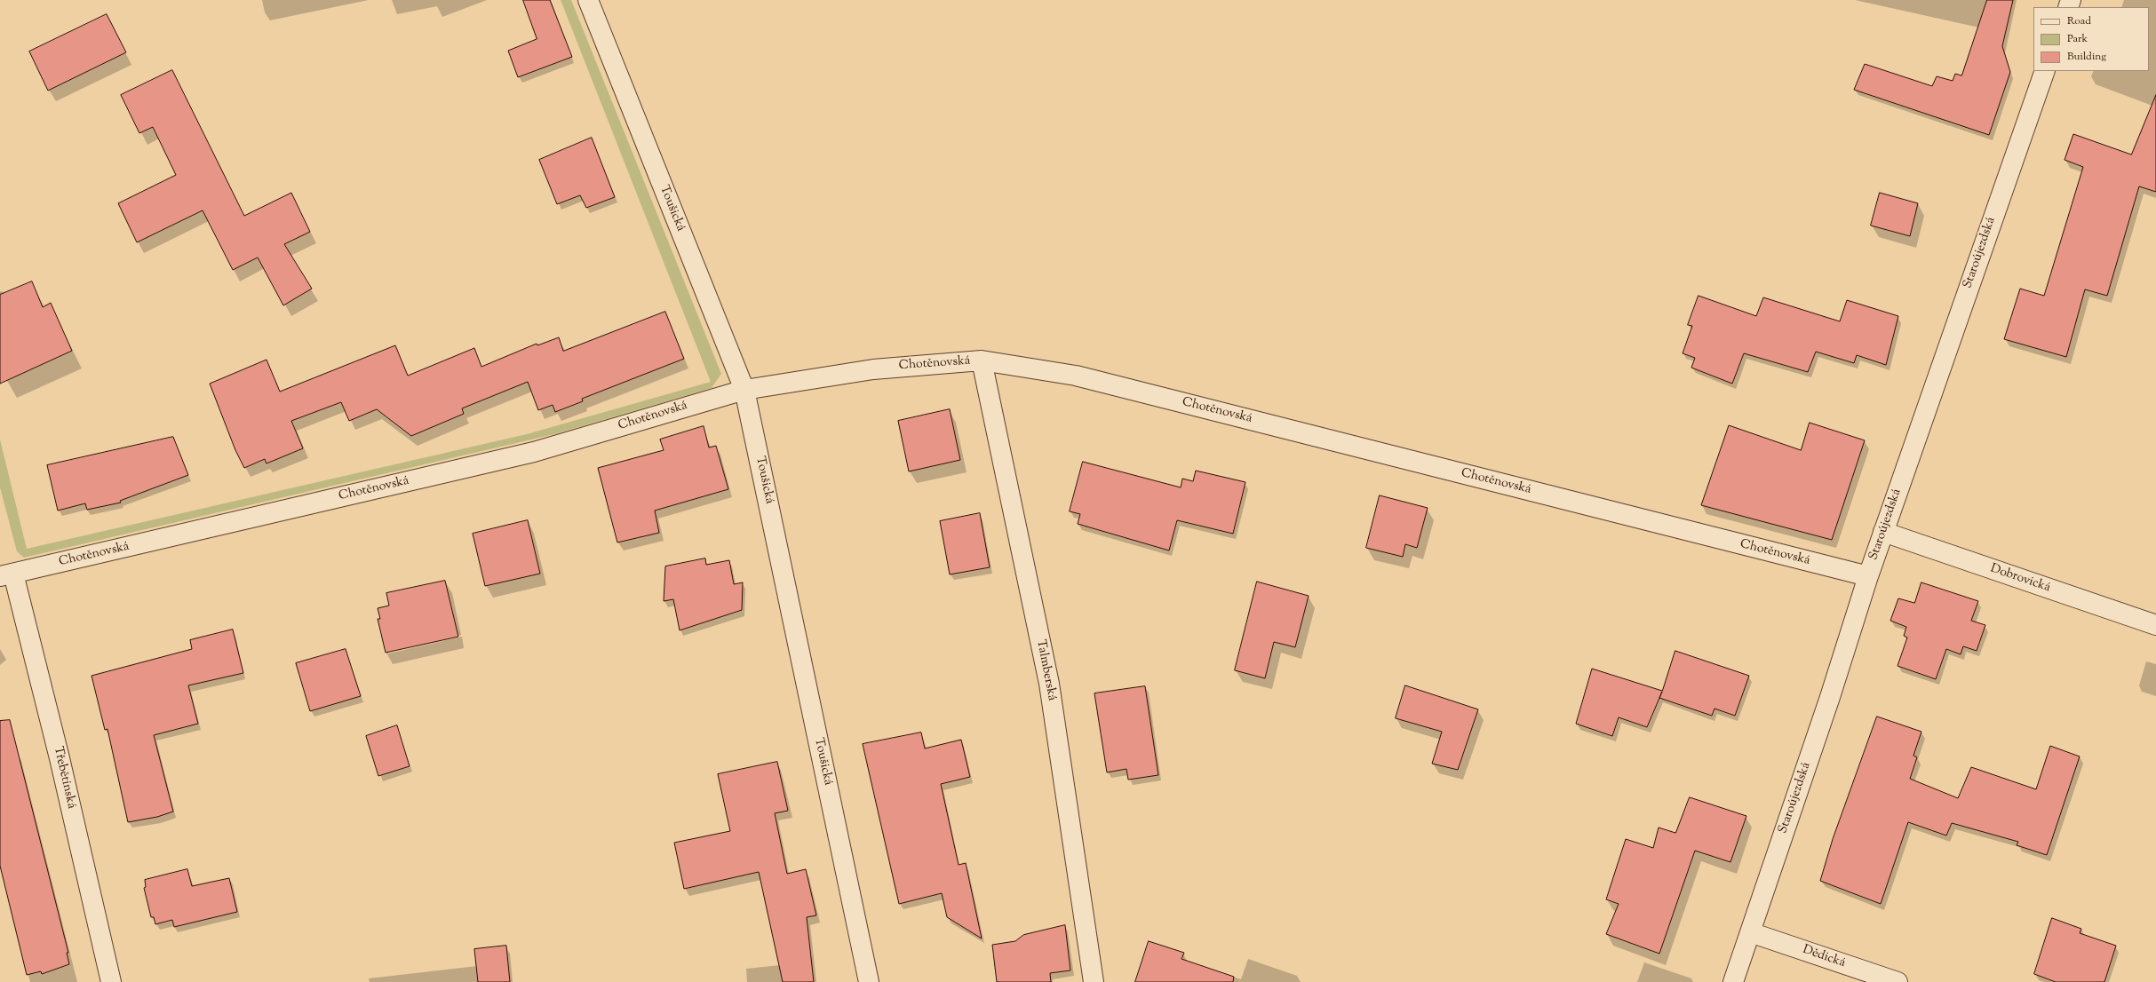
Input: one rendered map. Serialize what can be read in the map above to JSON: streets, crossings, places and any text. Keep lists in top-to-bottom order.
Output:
{
  "streets": {
    "street": [
      "Toušická",
      "Staroújezdská",
      "Chotěnovská",
      "Dobrovická",
      "Talmberská",
      "Třebětínská",
      "Dědická"
    ]
  },
  "crossings": [
    ["Toušická", "Chotěnovská"],
    ["Staroújezdská", "Chotěnovská"],
    ["Staroújezdská", "Dobrovická"],
    ["Staroújezdská", "Dědická"],
    ["Chotěnovská", "Talmberská"],
    ["Chotěnovská", "Třebětínská"]
  ],
  "legend": ["Road", "Park", "Building"]
}
